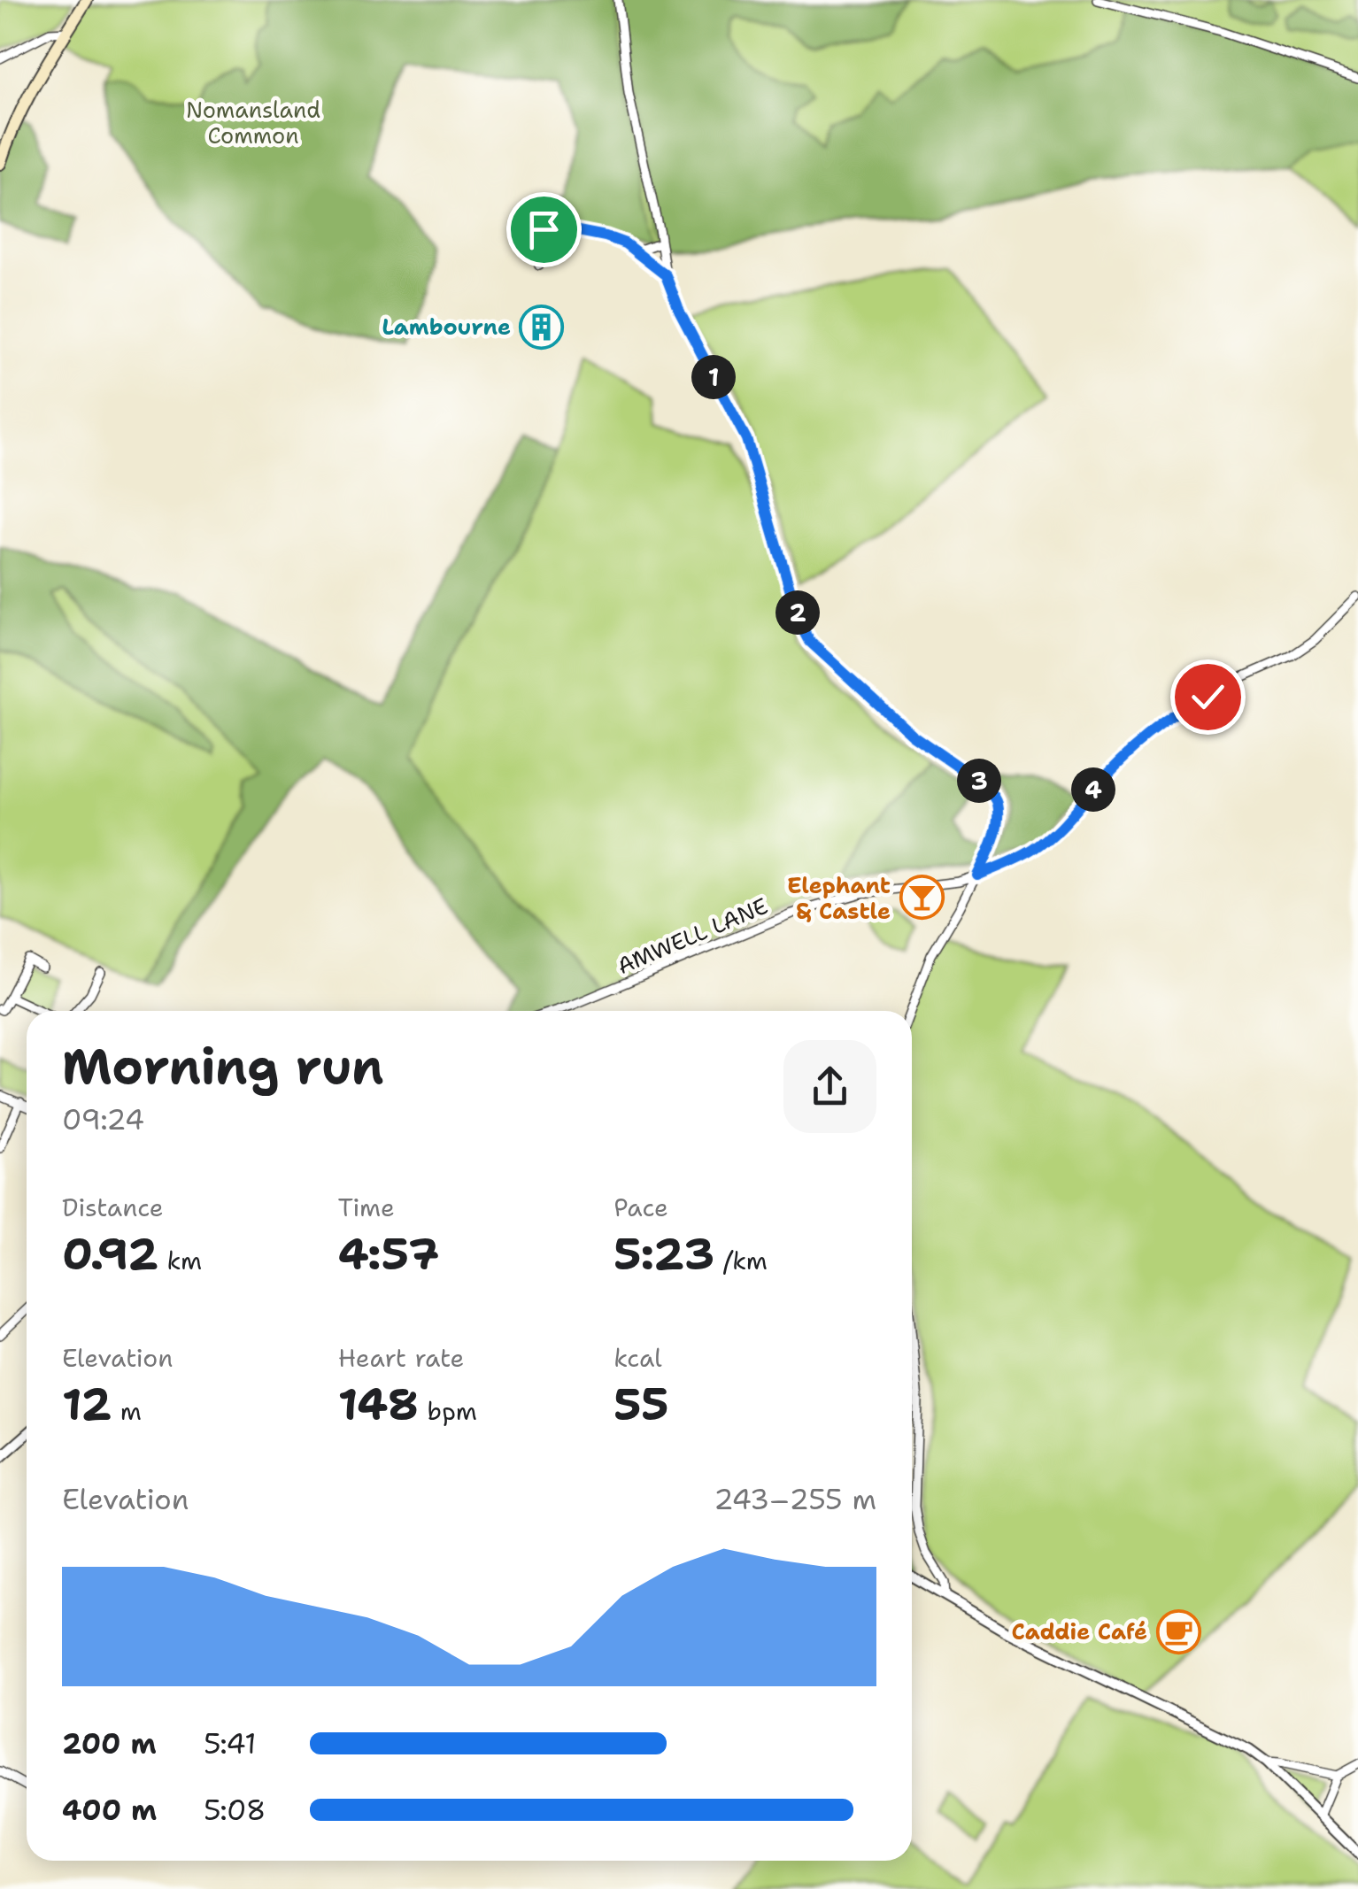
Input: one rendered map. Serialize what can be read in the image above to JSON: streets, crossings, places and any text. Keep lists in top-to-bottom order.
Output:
{
  "streets": {
    "street": ["AMWELL LANE"]
  },
  "parks": ["Nomansland Common"],
  "places": {
    "building": ["Lambourne"],
    "bar": ["Elephant & Castle"],
    "cafe": ["Caddie Café"]
  },
  "page": {
    "pins": [
      "1",
      "2",
      "3",
      "4"
    ],
    "heading": ["Morning run", "09:24"],
    "stats": [
      ["Distance", "0.92 km"],
      ["Time", "4:57"],
      ["Pace", "5:23 /km"],
      ["Elevation", "12 m"],
      ["Heart rate", "148 bpm"],
      ["kcal", "55"]
    ],
    "chart": ["Elevation", "243–255 m"],
    "list": [
      {
        "name": "200 m",
        "note": "5:41"
      },
      {
        "name": "400 m",
        "note": "5:08"
      }
    ]
  }
}
